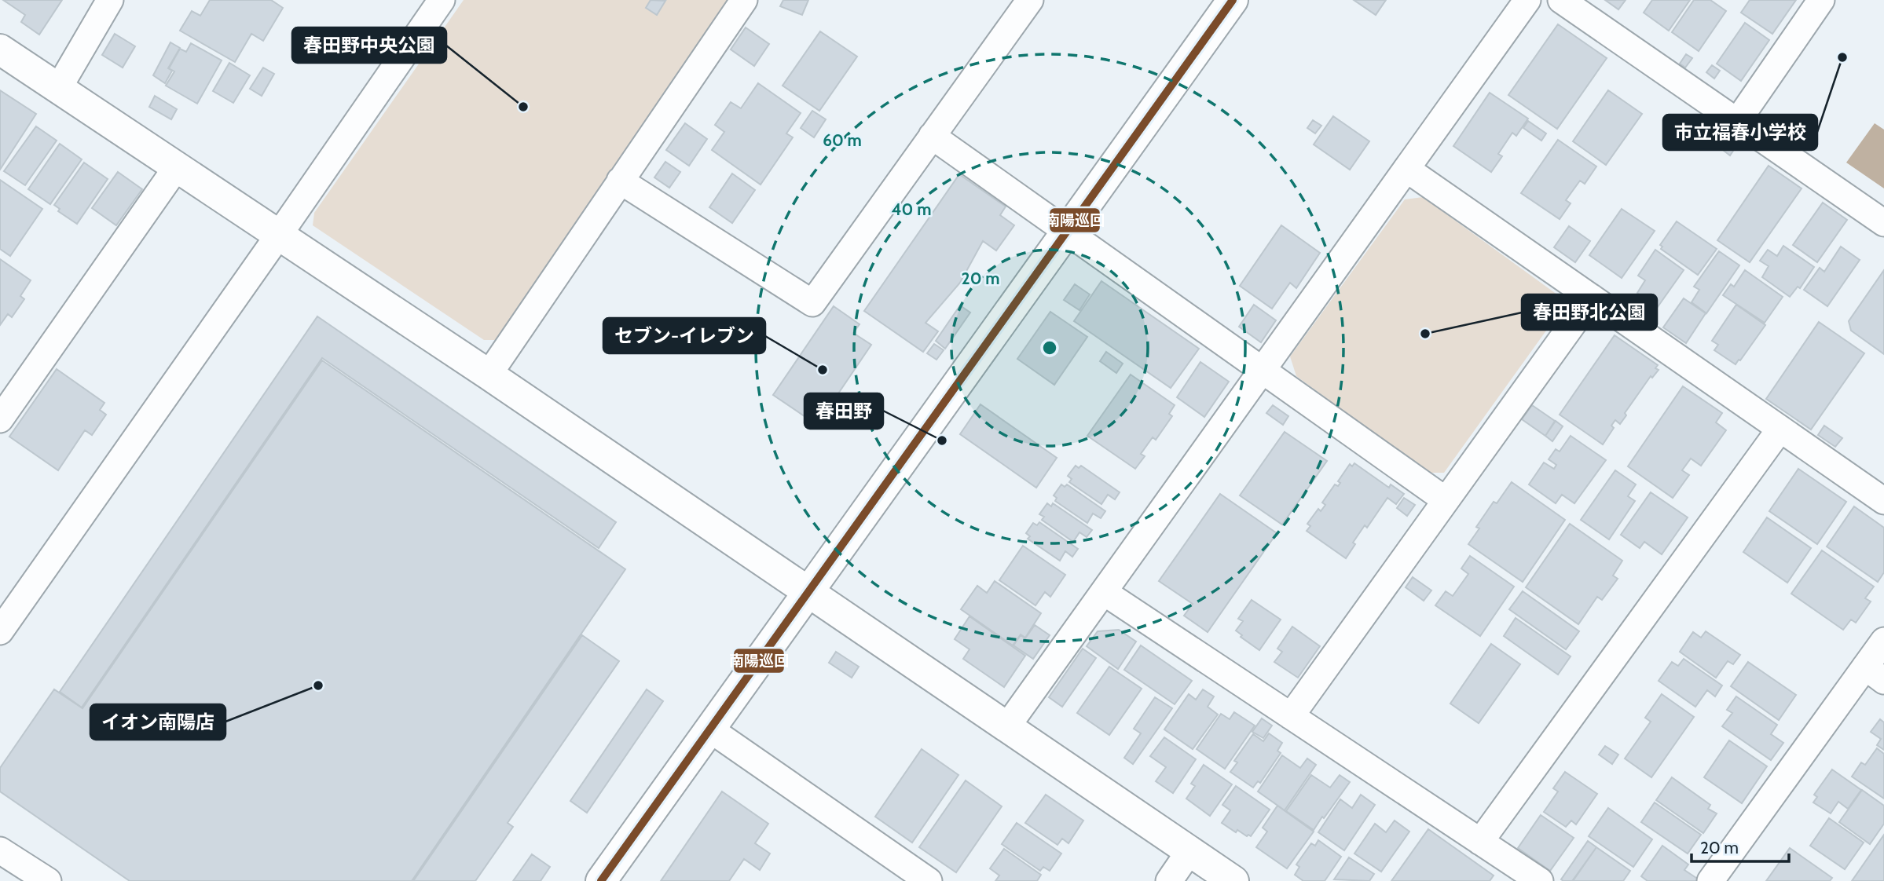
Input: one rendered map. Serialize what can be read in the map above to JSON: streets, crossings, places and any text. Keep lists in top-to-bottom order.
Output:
{
  "places": [
    "市立福春小学校",
    "春田野中央公園",
    "春田野北公園",
    "セブン-イレブン",
    "春田野",
    "イオン南陽店"
  ],
  "lines": ["transit line 南陽巡回"],
  "scale_bar": "20 m",
  "rings": ["60 m", "40 m", "20 m"]
}
